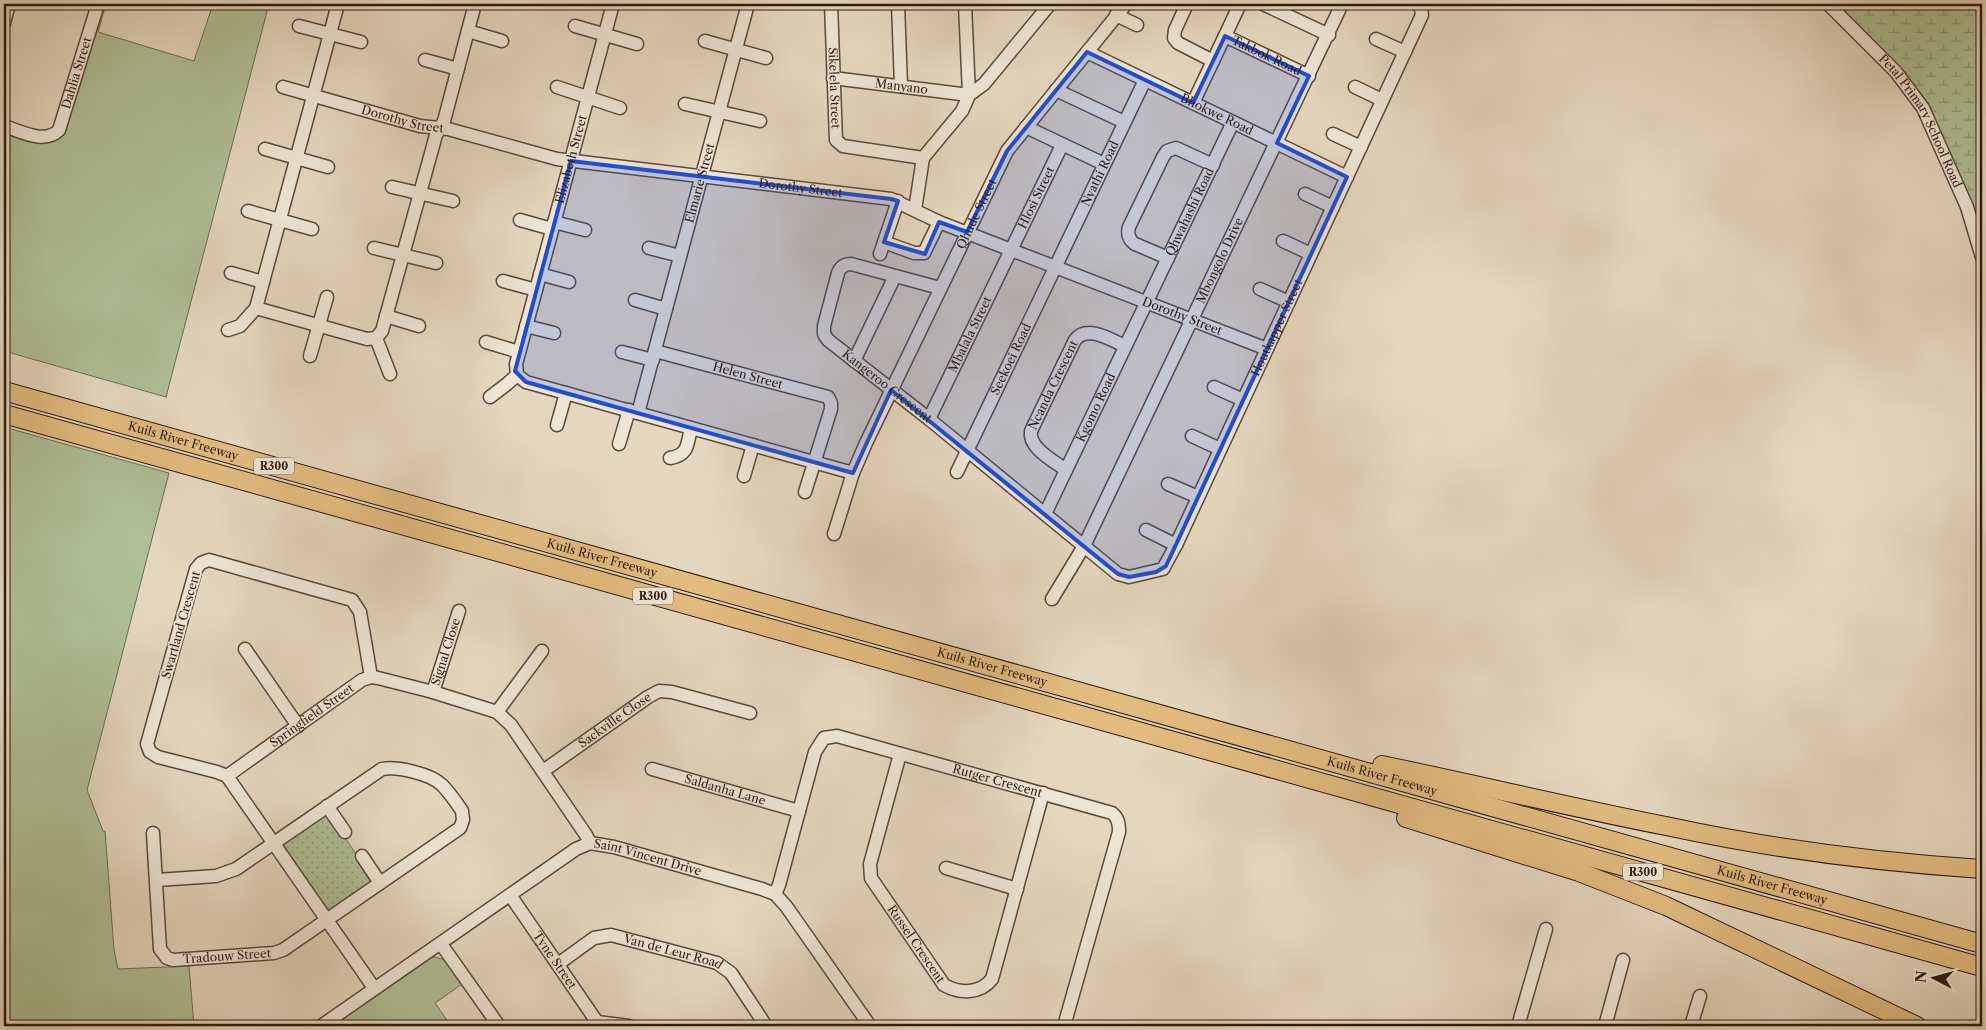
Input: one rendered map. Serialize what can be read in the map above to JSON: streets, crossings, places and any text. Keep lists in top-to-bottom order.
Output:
{
  "streets": {
    "highway": ["Kuils River Freeway", "R300"],
    "street": [
      "Takbok Road",
      "Dahlia Street",
      "Manyano",
      "Sikelela Street",
      "Bhokwe Road",
      "Dorothy Street",
      "Petal Primary School Road",
      "Elizabeth Street",
      "Nyathi Road",
      "Elmarie Street",
      "Hlosi Street",
      "Qhwahashi Road",
      "Qhude Street",
      "Mbongolo Drive",
      "Houtkapper Street",
      "Mbalala Street",
      "Seekoei Road",
      "Helen Street",
      "Kangeroo Crescent",
      "Ncanda Crescent",
      "Kgomo Road",
      "Swartland Crescent",
      "Signal Close",
      "Springfield Street",
      "Sackville Close",
      "Rutger Crescent",
      "Saldanha Lane",
      "Saint Vincent Drive",
      "Russel Crescent",
      "Van de Leur Road",
      "Tradouw Street",
      "Tyne Street"
    ]
  },
  "crossings": [
    ["Takbok Road", "Mbongolo Drive"],
    ["Manyano", "Sikelela Street"],
    ["Bhokwe Road", "Nyathi Road"],
    ["Bhokwe Road", "Qhwahashi Road"],
    ["Bhokwe Road", "Qhude Street"],
    ["Bhokwe Road", "Mbongolo Drive"],
    ["Bhokwe Road", "Houtkapper Street"],
    ["Dorothy Street", "Elizabeth Street"],
    ["Dorothy Street", "Nyathi Road"],
    ["Dorothy Street", "Elmarie Street"],
    ["Dorothy Street", "Hlosi Street"],
    ["Dorothy Street", "Qhwahashi Road"],
    ["Dorothy Street", "Qhude Street"],
    ["Dorothy Street", "Mbongolo Drive"],
    ["Dorothy Street", "Houtkapper Street"],
    ["Dorothy Street", "Mbalala Street"],
    ["Dorothy Street", "Seekoei Road"],
    ["Dorothy Street", "Kgomo Road"],
    ["Nyathi Road", "Seekoei Road"],
    ["Elmarie Street", "Helen Street"],
    ["Hlosi Street", "Mbalala Street"],
    ["Qhwahashi Road", "Kgomo Road"],
    ["Qhude Street", "Kangeroo Crescent"],
    ["Mbongolo Drive", "Houtkapper Street"],
    ["Mbongolo Drive", "Kangeroo Crescent"],
    ["Houtkapper Street", "Kangeroo Crescent"],
    ["Mbalala Street", "Kangeroo Crescent"],
    ["Seekoei Road", "Kangeroo Crescent"],
    ["Kangeroo Crescent", "Kgomo Road"],
    ["Ncanda Crescent", "Kgomo Road"],
    ["Swartland Crescent", "Springfield Street"],
    ["Rutger Crescent", "Saldanha Lane"],
    ["Rutger Crescent", "Saint Vincent Drive"],
    ["Rutger Crescent", "Russel Crescent"],
    ["Saint Vincent Drive", "Tyne Street"],
    ["Van de Leur Road", "Tyne Street"]
  ],
  "north": "left"
}
